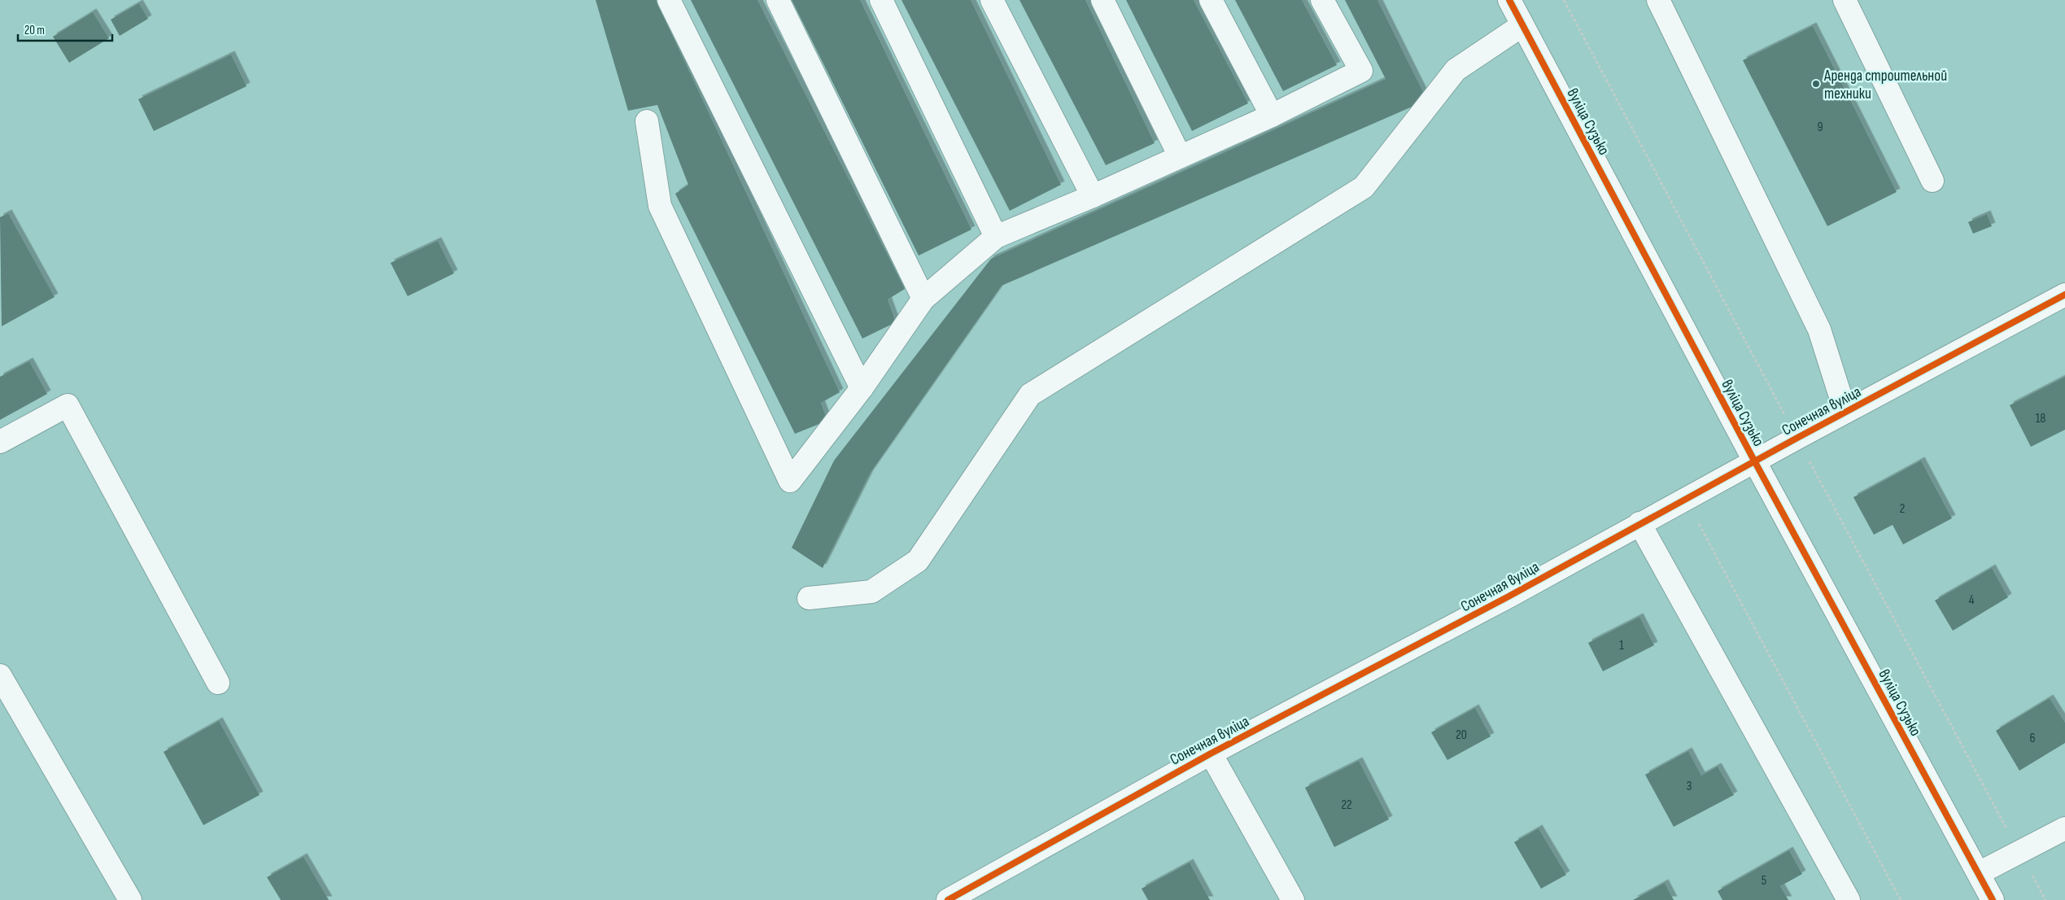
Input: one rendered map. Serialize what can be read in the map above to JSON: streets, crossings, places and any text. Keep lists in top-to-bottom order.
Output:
{
  "streets": {
    "street": ["вуліца Сузько", "Сонечная вуліца"]
  },
  "crossings": [
    ["вуліца Сузько", "Сонечная вуліца"]
  ],
  "places": ["Аренда строительной техники"],
  "house_numbers": [
    "9",
    "18",
    "2",
    "4",
    "1",
    "20",
    "6",
    "3",
    "22",
    "5"
  ],
  "scale_bar": "20 m"
}
